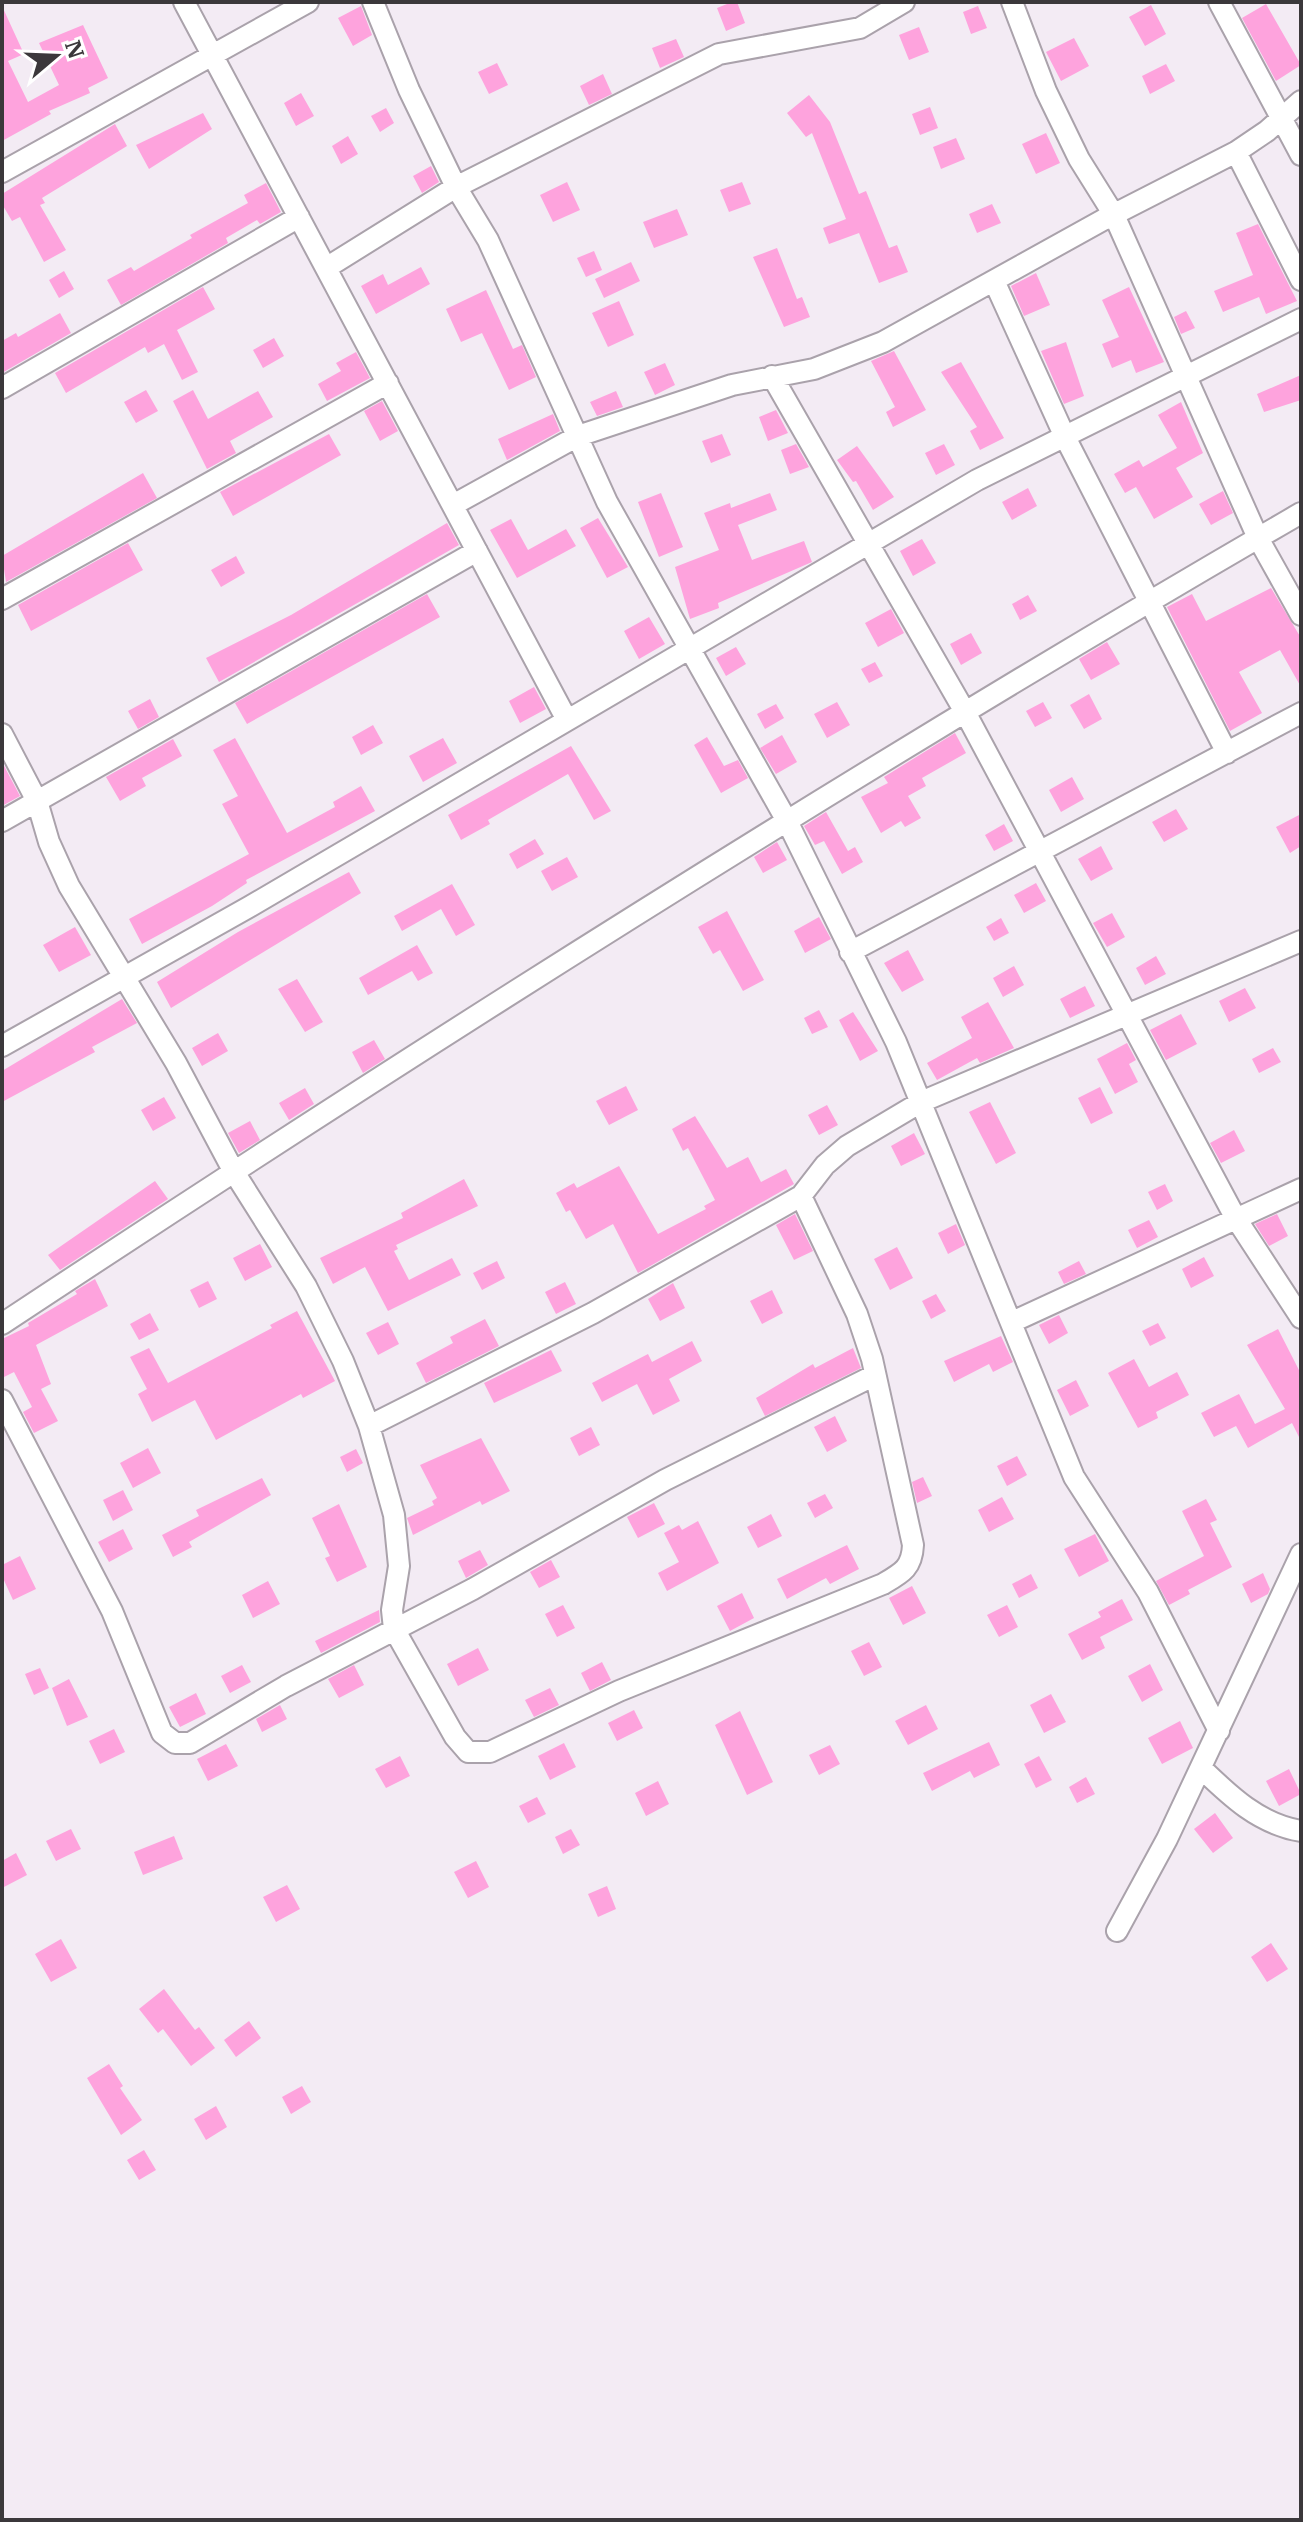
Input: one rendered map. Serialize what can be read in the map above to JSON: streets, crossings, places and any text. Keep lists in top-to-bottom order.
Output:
{
  "north": "right"
}
